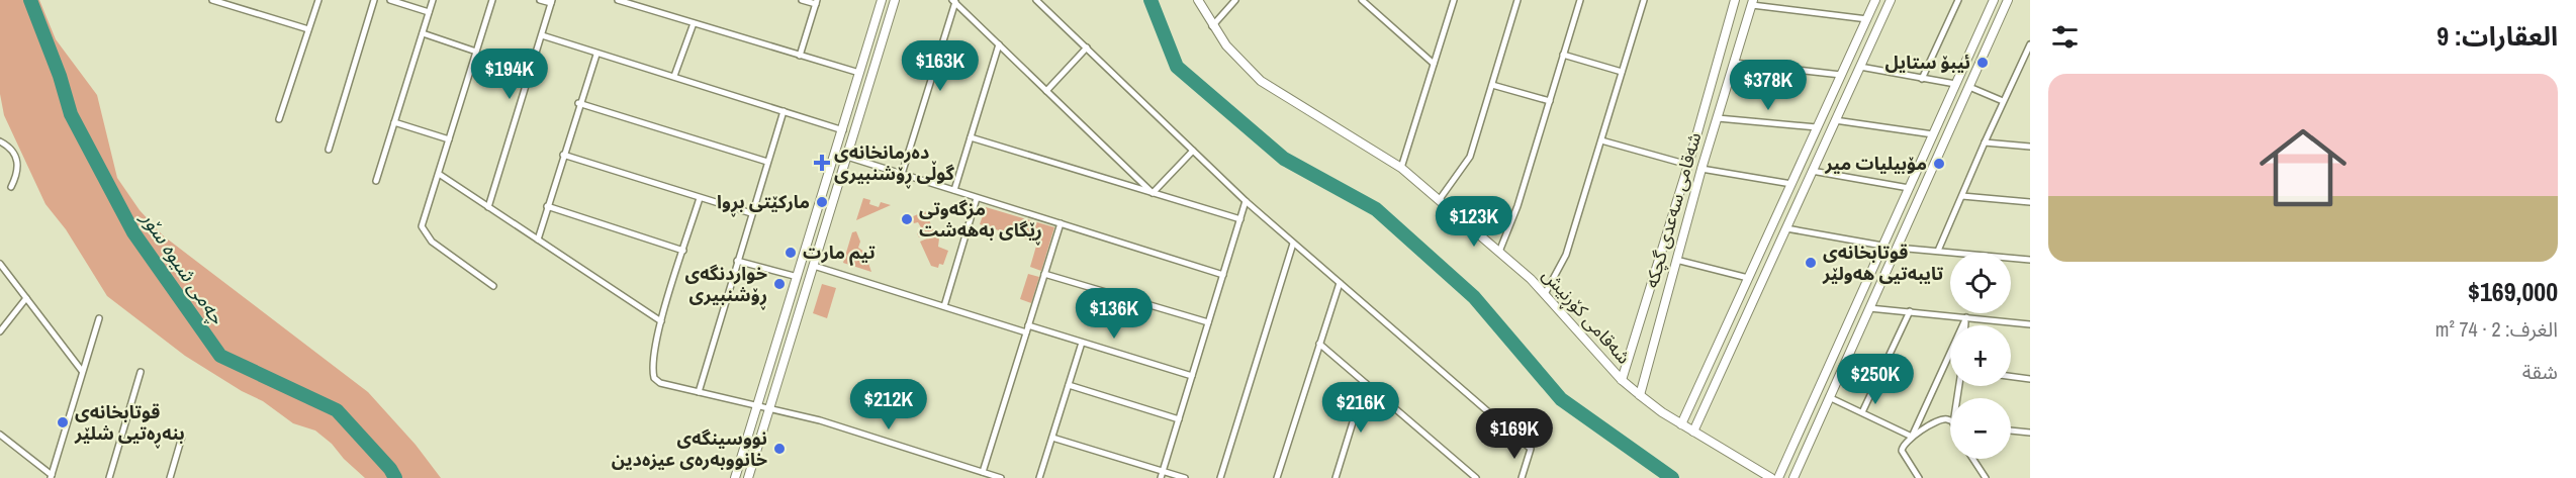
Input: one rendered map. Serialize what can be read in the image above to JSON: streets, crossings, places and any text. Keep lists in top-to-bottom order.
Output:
{
  "streets": {
    "main road": ["شەقامی سەعدی گچکە", "شەقامی کۆڕنیش"]
  },
  "crossings": [
    ["شەقامی سەعدی گچکە", "شەقامی کۆڕنیش"]
  ],
  "water": ["چەمی شیوە سۆر"],
  "places": {
    "other": [
      "ئیبۆ ستایل",
      "مۆبيليات مير",
      "مارکێتی بڕوا",
      "مزگەوتی ڕێگای بەھەشت",
      "تیم مارت",
      "قوتابخانەی تایبەتیی هەولێر",
      "خواردنگەی ڕۆشنبیری",
      "قوتابخانەی بنەڕەتیی شلێر",
      "نووسینگەی خانووبەرەی عیزەدین"
    ],
    "health": ["دەرمانخانەی گوڵی ڕۆشنبیری"]
  },
  "page": {
    "heading": "العقارات: 9",
    "price": [
      "$163K",
      "$194K",
      "$378K",
      "$123K",
      "$136K",
      "$250K",
      "$212K",
      "$216K",
      "$169K"
    ],
    "list": [
      {
        "name": "$169,000",
        "note": "الغرف: 2 · 74 m² · شقة"
      }
    ],
    "map_buttons": ["+", "−"]
  }
}
